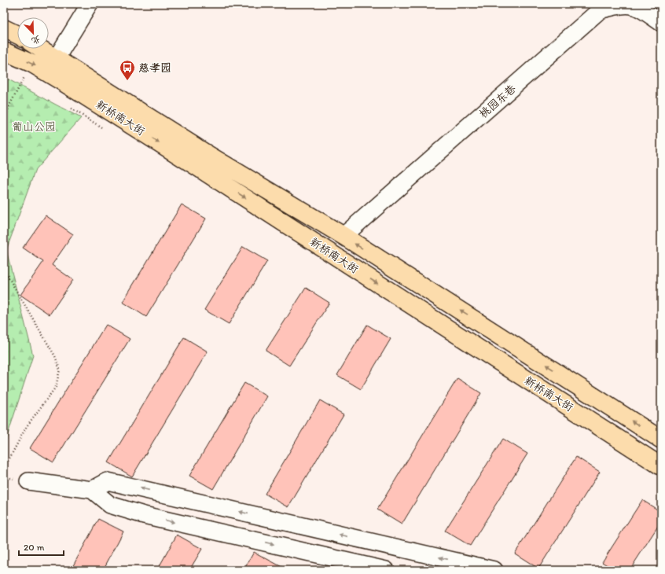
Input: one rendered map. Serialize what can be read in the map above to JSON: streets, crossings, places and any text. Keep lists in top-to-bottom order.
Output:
{
  "streets": {
    "main road": ["新桥南大街"],
    "street": ["桃园东巷"]
  },
  "crossings": [
    ["桃园东巷", "新桥南大街"]
  ],
  "parks": ["葡山公园"],
  "places": {
    "bus stop": ["慈孝园"]
  },
  "scale_bar": "20 m",
  "north": "bottom right"
}
